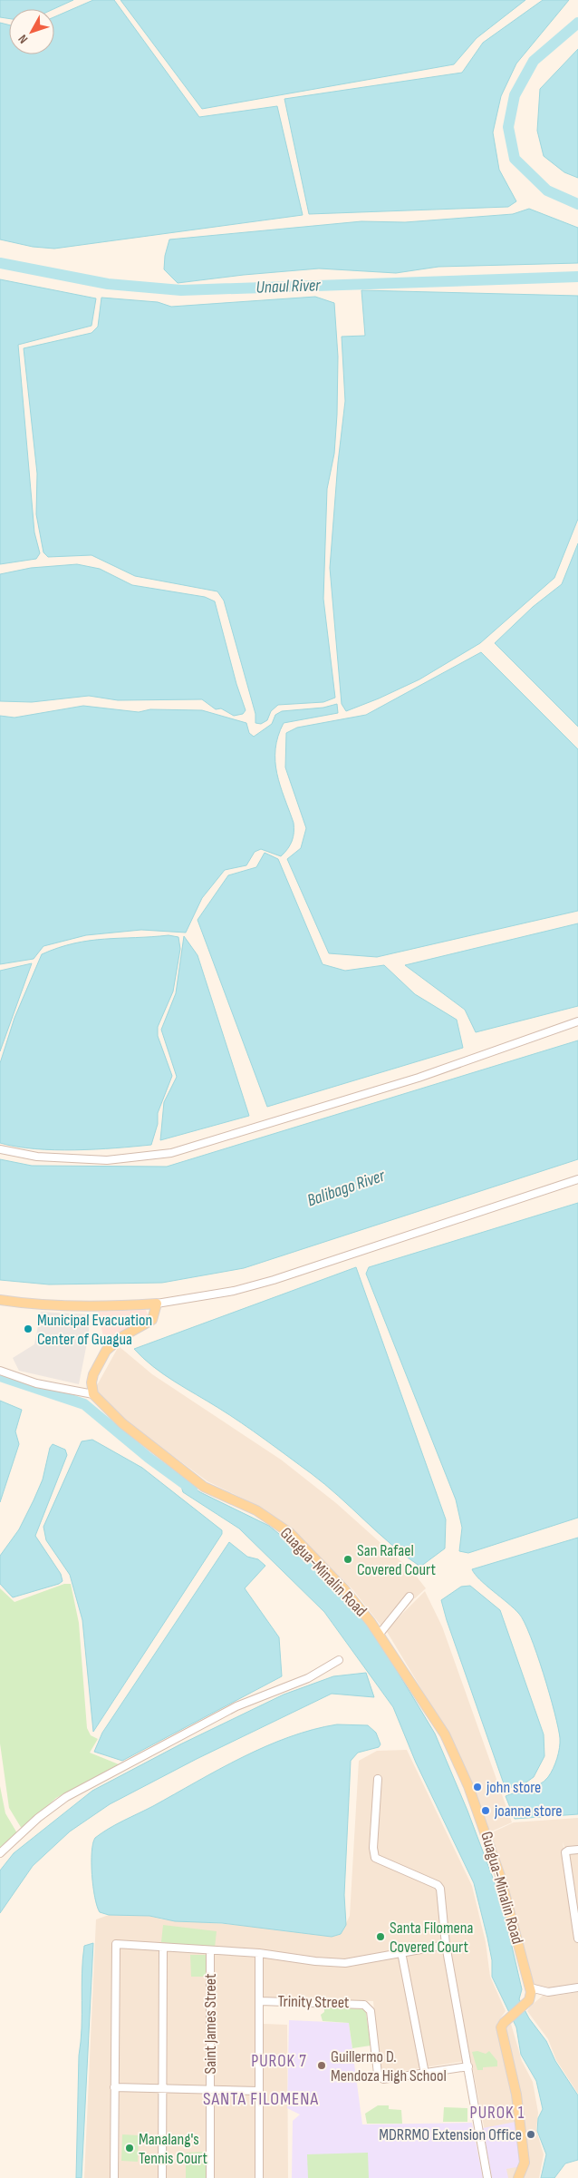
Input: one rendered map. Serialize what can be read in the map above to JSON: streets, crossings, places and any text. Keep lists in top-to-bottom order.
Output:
{
  "streets": {
    "main road": ["Guagua-Minalin Road"],
    "street": ["Trinity Street", "Saint James Street"]
  },
  "districts": ["PUROK 7", "SANTA FILOMENA", "PUROK 1"],
  "water": ["Unaul River", "Balibago River"],
  "places": [
    "Municipal Evacuation Center of Guagua",
    "San Rafael Covered Court",
    "john store",
    "joanne store",
    "Santa Filomena Covered Court",
    "Guillermo D. Mendoza High School",
    "MDRRMO Extension Office",
    "Manalang's Tennis Court"
  ],
  "north": "bottom left"
}
